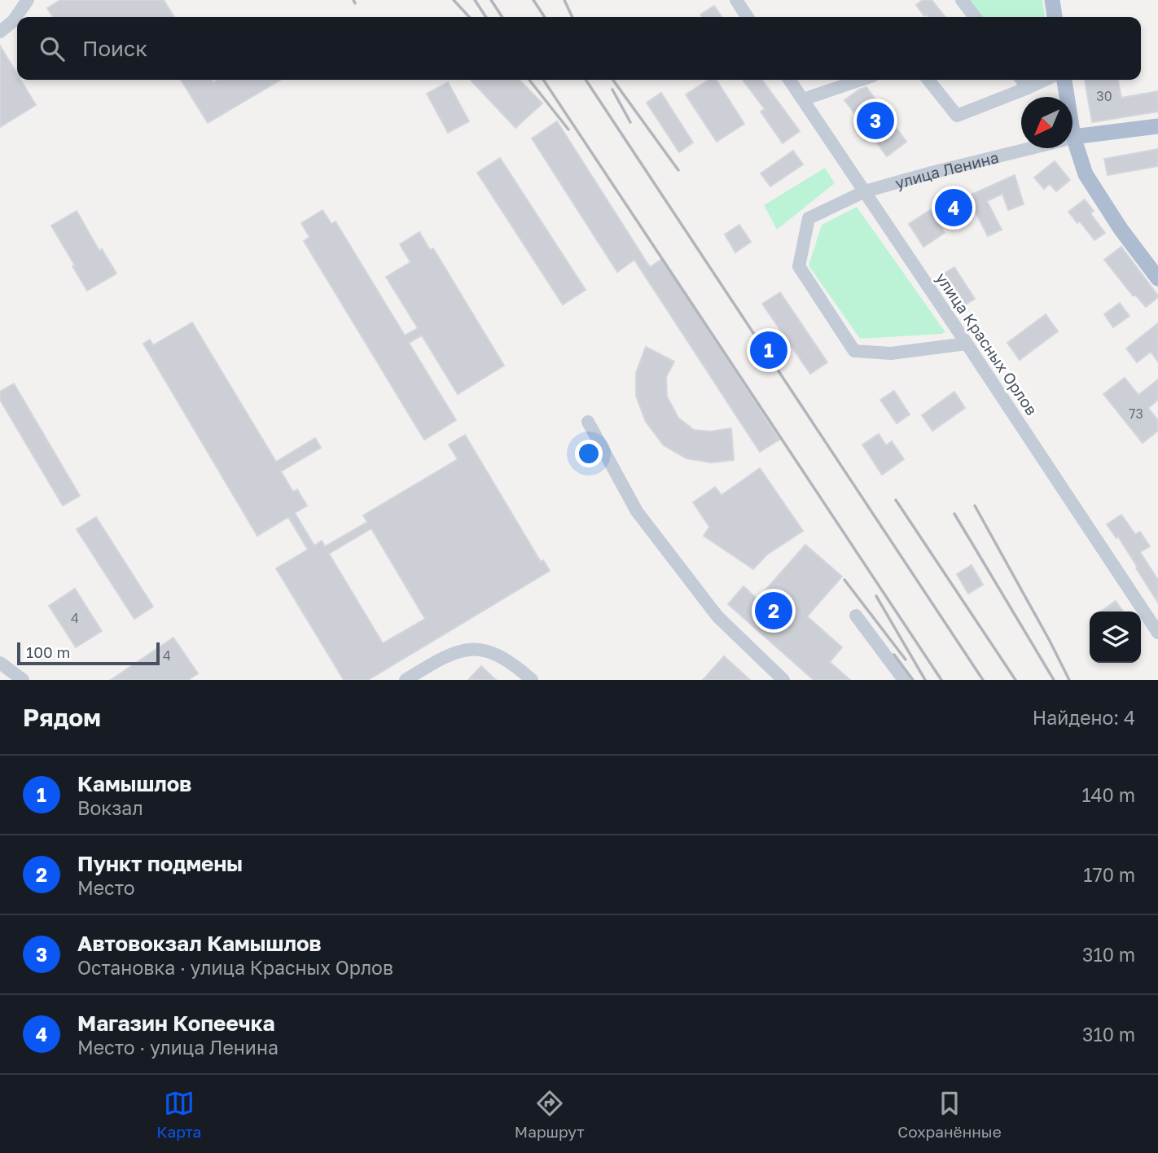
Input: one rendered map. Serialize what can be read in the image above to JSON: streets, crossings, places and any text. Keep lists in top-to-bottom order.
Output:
{
  "streets": {
    "main road": ["улица Ленина"],
    "street": ["улица Красных Орлов"]
  },
  "crossings": [
    ["улица Ленина", "улица Красных Орлов"]
  ],
  "house_numbers": [
    "30",
    "73",
    "4",
    "4"
  ],
  "scale_bar": "100 m",
  "north": "bottom left",
  "page": {
    "search": "Поиск",
    "pins": [
      "3",
      "4",
      "1",
      "2"
    ],
    "scale": "100 m",
    "heading": ["Рядом", "Найдено: 4"],
    "list": [
      {
        "mark": "1",
        "name": "Камышлов",
        "note": "Вокзал",
        "value": "140 m"
      },
      {
        "mark": "2",
        "name": "Пункт подмены",
        "note": "Место",
        "value": "170 m"
      },
      {
        "mark": "3",
        "name": "Автовокзал Камышлов",
        "note": "Остановка · улица Красных Орлов",
        "value": "310 m"
      },
      {
        "mark": "4",
        "name": "Магазин Копеечка",
        "note": "Место · улица Ленина",
        "value": "310 m"
      }
    ],
    "nav": ["Карта", "Маршрут", "Сохранённые"]
  }
}
